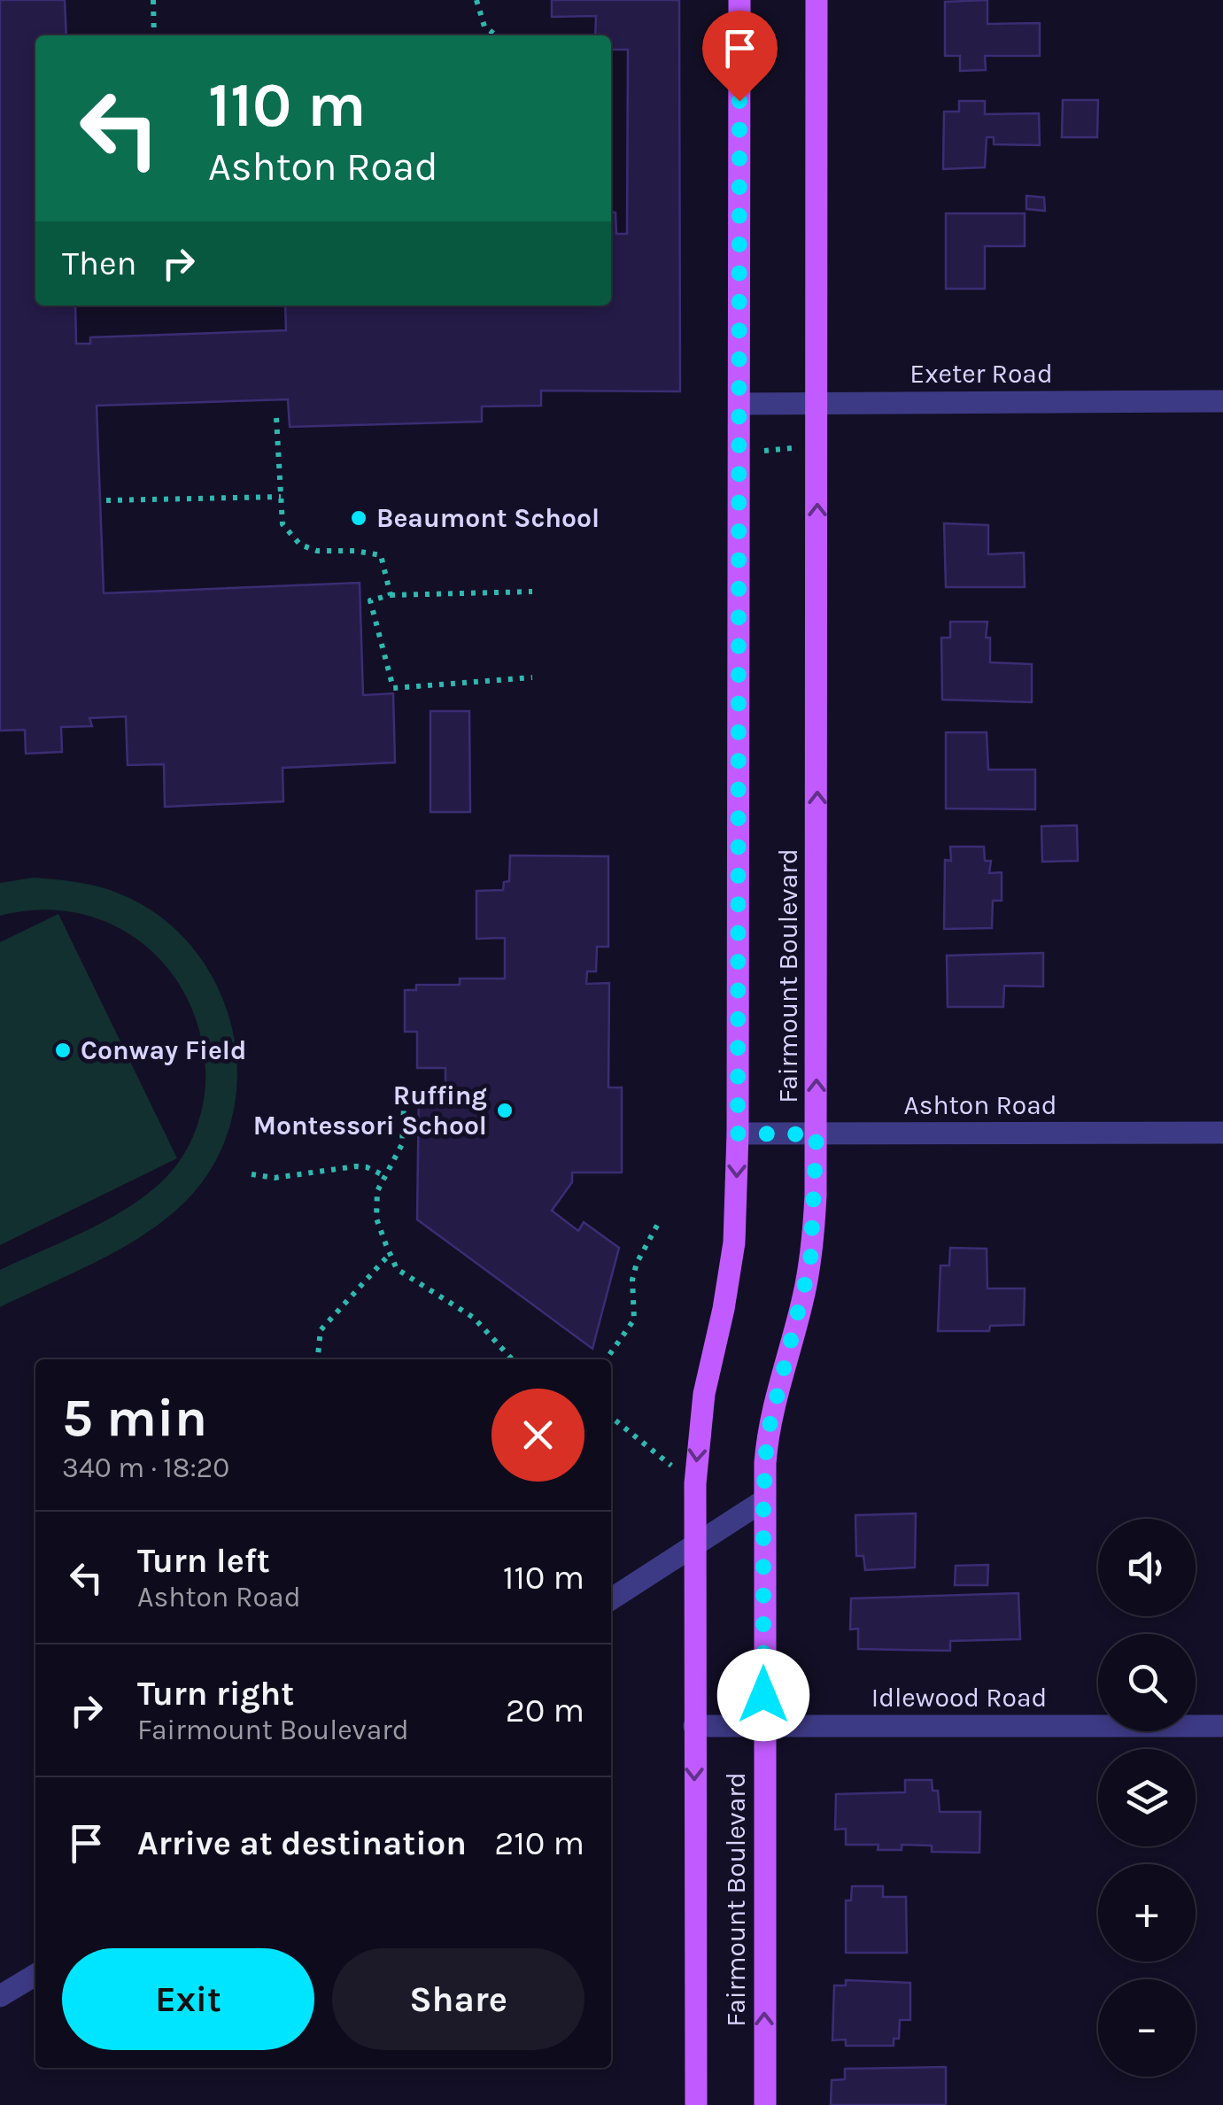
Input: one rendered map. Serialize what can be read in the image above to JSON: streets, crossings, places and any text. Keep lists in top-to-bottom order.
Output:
{
  "streets": {
    "main road": ["Fairmount Boulevard"],
    "street": ["Exeter Road", "Ashton Road", "Idlewood Road"]
  },
  "crossings": [
    ["Exeter Road", "Fairmount Boulevard"],
    ["Fairmount Boulevard", "Ashton Road"],
    ["Fairmount Boulevard", "Idlewood Road"]
  ],
  "places": ["Beaumont School", "Conway Field", "Ruffing Montessori School"],
  "page": {
    "turn": ["110 m", "Ashton Road"],
    "then": "Then",
    "heading": ["5 min", "340 m · 18:20"],
    "list": [
      {
        "name": "Turn left",
        "note": "Ashton Road",
        "value": "110 m"
      },
      {
        "name": "Turn right",
        "note": "Fairmount Boulevard",
        "value": "20 m"
      },
      {
        "name": "Arrive at destination",
        "value": "210 m"
      }
    ],
    "map_buttons": ["+", "−"],
    "buttons": ["Exit", "Share"]
  }
}
